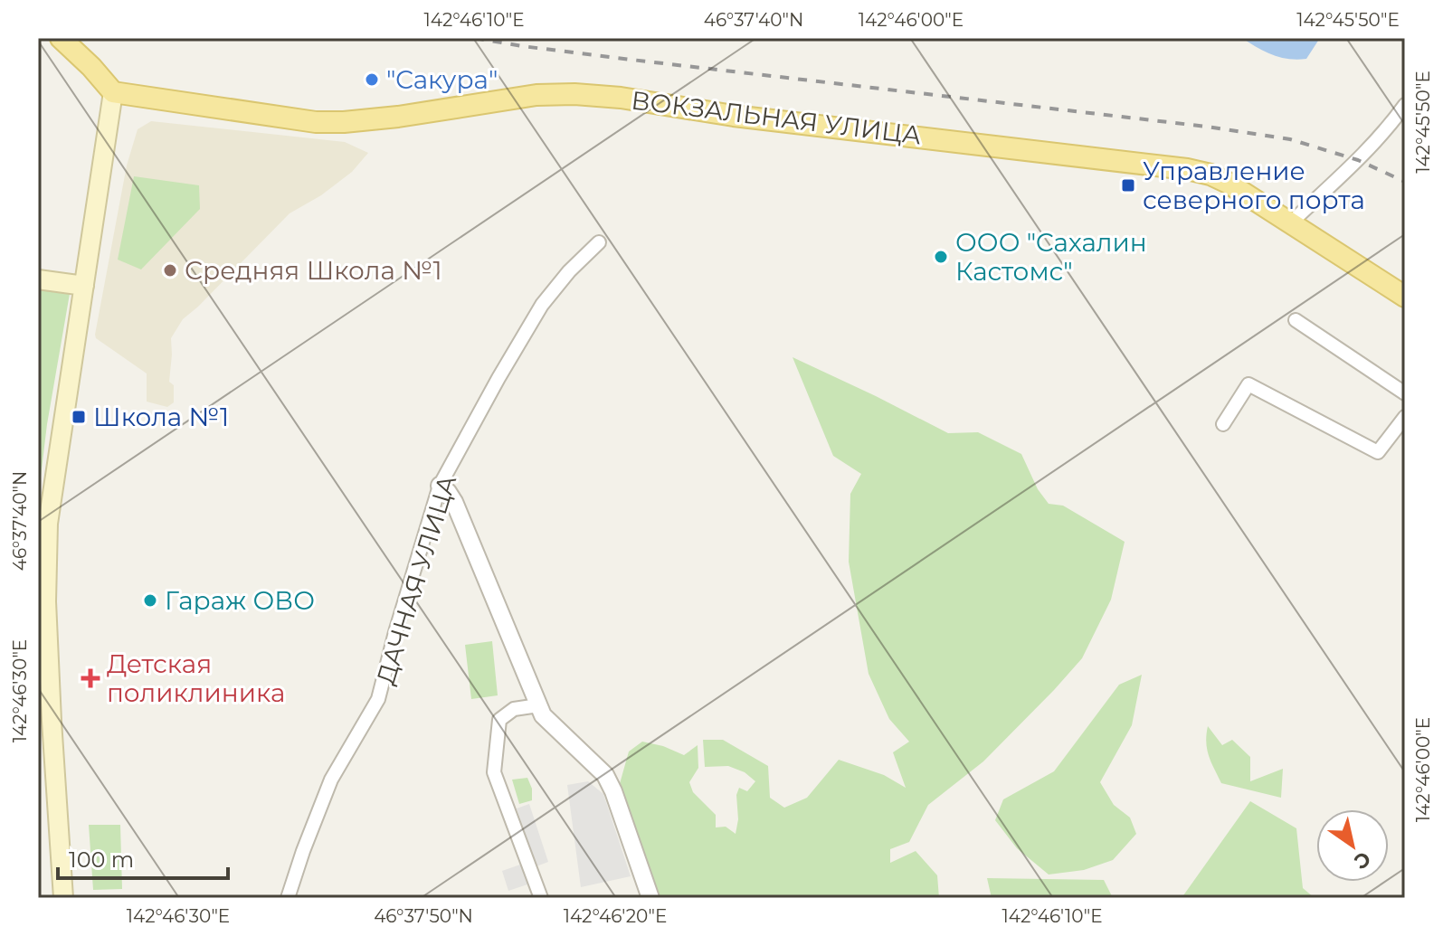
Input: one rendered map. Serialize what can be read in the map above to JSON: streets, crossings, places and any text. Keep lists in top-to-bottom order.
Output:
{
  "streets": {
    "main road": ["ВОКЗАЛЬНАЯ УЛИЦА"],
    "street": ["ДАЧНАЯ УЛИЦА"]
  },
  "places": {
    "other": [
      "\"Сакура\"",
      "ООО \"Сахалин Кастомс\"",
      "Средняя Школа №1",
      "Гараж ОВО"
    ],
    "transit": ["Управление северного порта", "Школа №1"],
    "health": ["Детская поликлиника"]
  },
  "scale_bar": "100 m",
  "north": "bottom right",
  "coordinates": [
    "142°46'10\"E",
    "46°37'40\"N",
    "142°46'00\"E",
    "142°45'50\"E",
    "142°46'30\"E",
    "46°37'50\"N",
    "142°46'20\"E"
  ]
}
